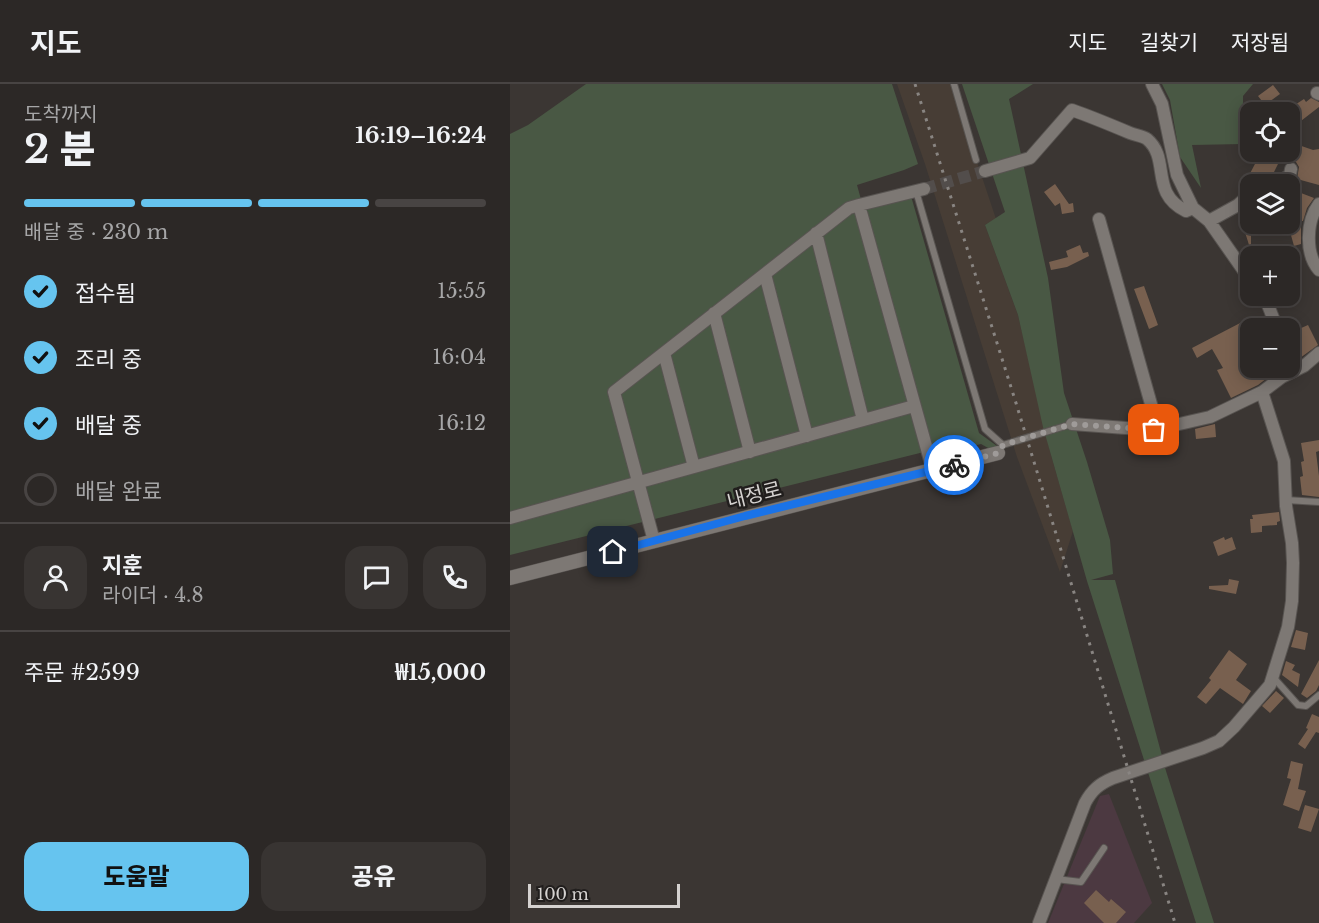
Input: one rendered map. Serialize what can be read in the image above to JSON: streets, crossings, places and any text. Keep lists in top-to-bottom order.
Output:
{
  "streets": {
    "street": ["내정로"]
  },
  "scale_bar": "100 m",
  "page": {
    "header": "지도",
    "nav": ["지도", "길찾기", "저장됨"],
    "heading": ["2 분", "도착까지", "16:19–16:24"],
    "panel": [
      "지훈",
      "라이더 · 4.8",
      "주문 #2599",
      "₩15,000"
    ],
    "map_buttons": ["+", "−"],
    "bar": "배달 중 · 230 m",
    "list": [
      ["접수됨", "15:55"],
      ["조리 중", "16:04"],
      ["배달 중", "16:12"],
      "배달 완료"
    ],
    "buttons": ["도움말", "공유"],
    "scale": "100 m"
  }
}
